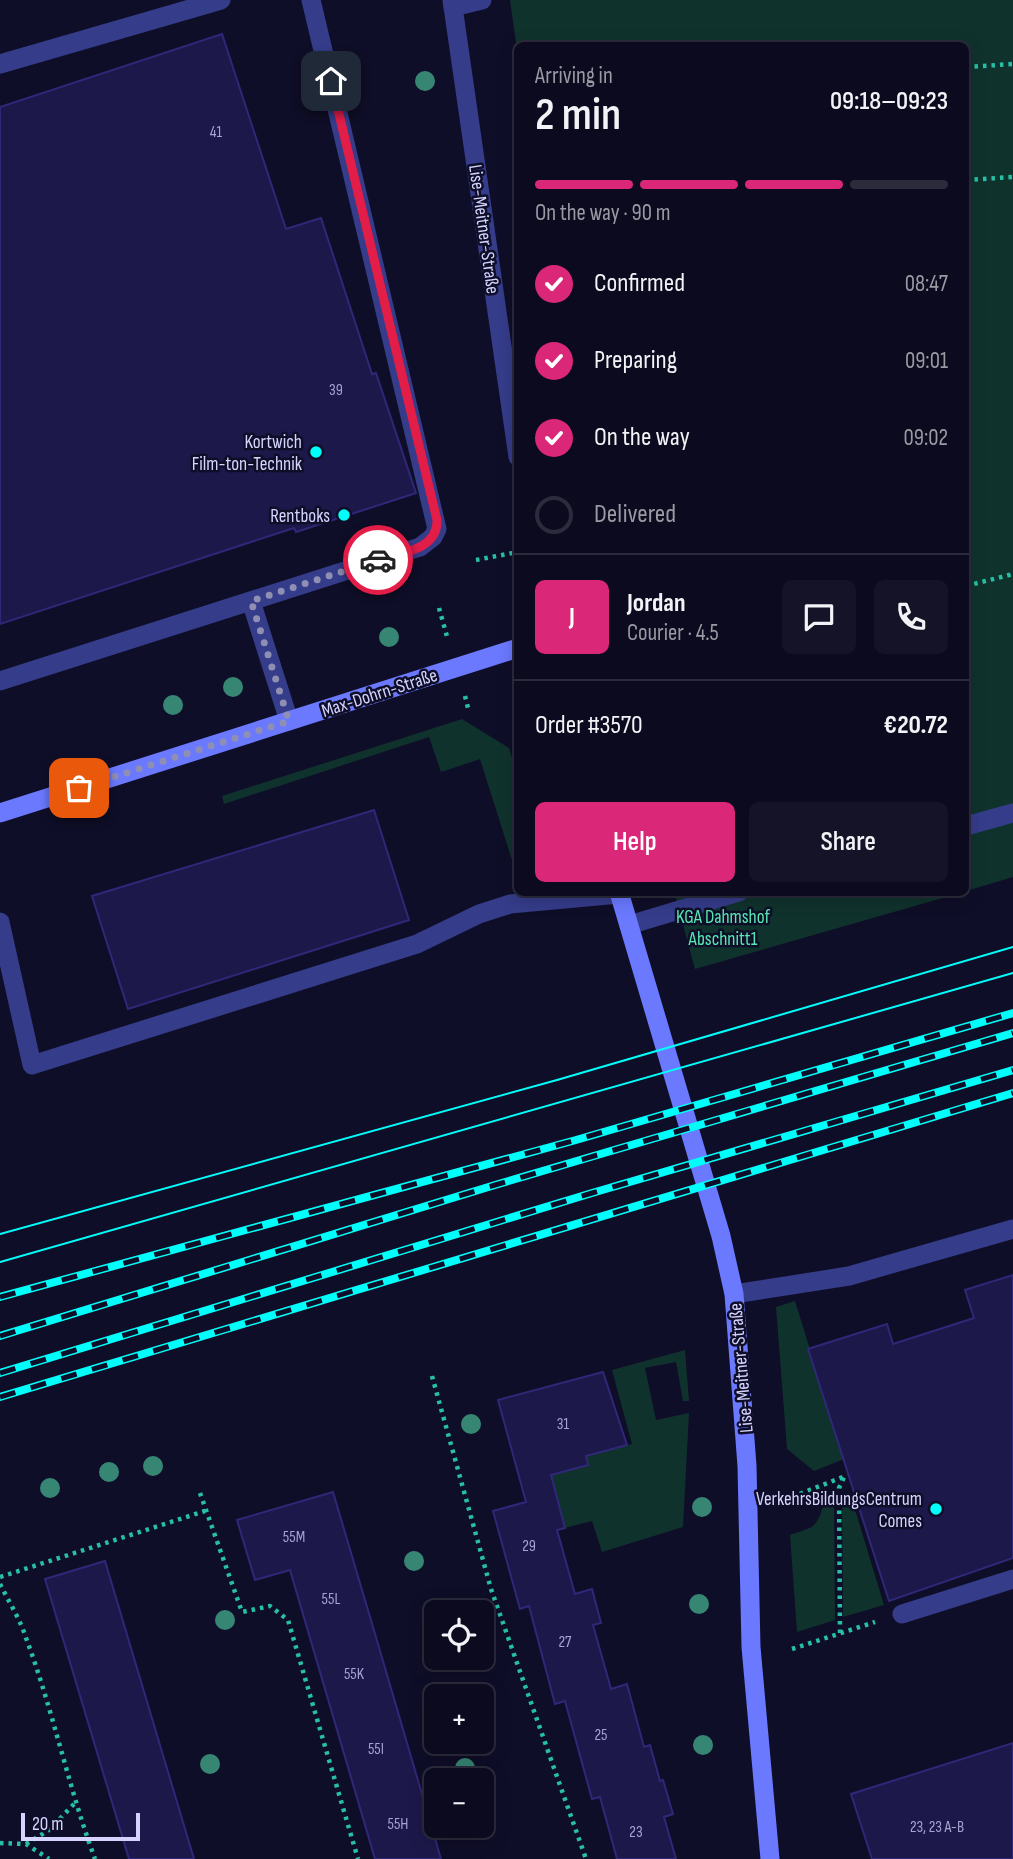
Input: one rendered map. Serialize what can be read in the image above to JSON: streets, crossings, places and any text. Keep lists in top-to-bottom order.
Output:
{
  "streets": {
    "main road": ["Lise-Meitner-Straße", "Max-Dohrn-Straße"]
  },
  "parks": ["KGA Dahmshof Abschnitt1"],
  "places": ["Kortwich Film-ton-Technik", "Rentboks", "VerkehrsBildungsCentrum Comes"],
  "house_numbers": [
    "41",
    "39",
    "31",
    "55M",
    "29",
    "55L",
    "27",
    "55K",
    "25",
    "55I",
    "55H",
    "23, 23 A-B",
    "23"
  ],
  "scale_bar": "20 m",
  "page": {
    "heading": ["2 min", "Arriving in", "09:18–09:23"],
    "panel": [
      "Jordan",
      "Courier · 4.5",
      "Order #3570",
      "€20.72"
    ],
    "bar": "On the way · 90 m",
    "list": [
      ["Confirmed", "08:47"],
      ["Preparing", "09:01"],
      ["On the way", "09:02"],
      "Delivered"
    ],
    "round": "J",
    "buttons": ["Help", "Share"],
    "map_buttons": ["+", "−"],
    "scale": "20 m"
  }
}
